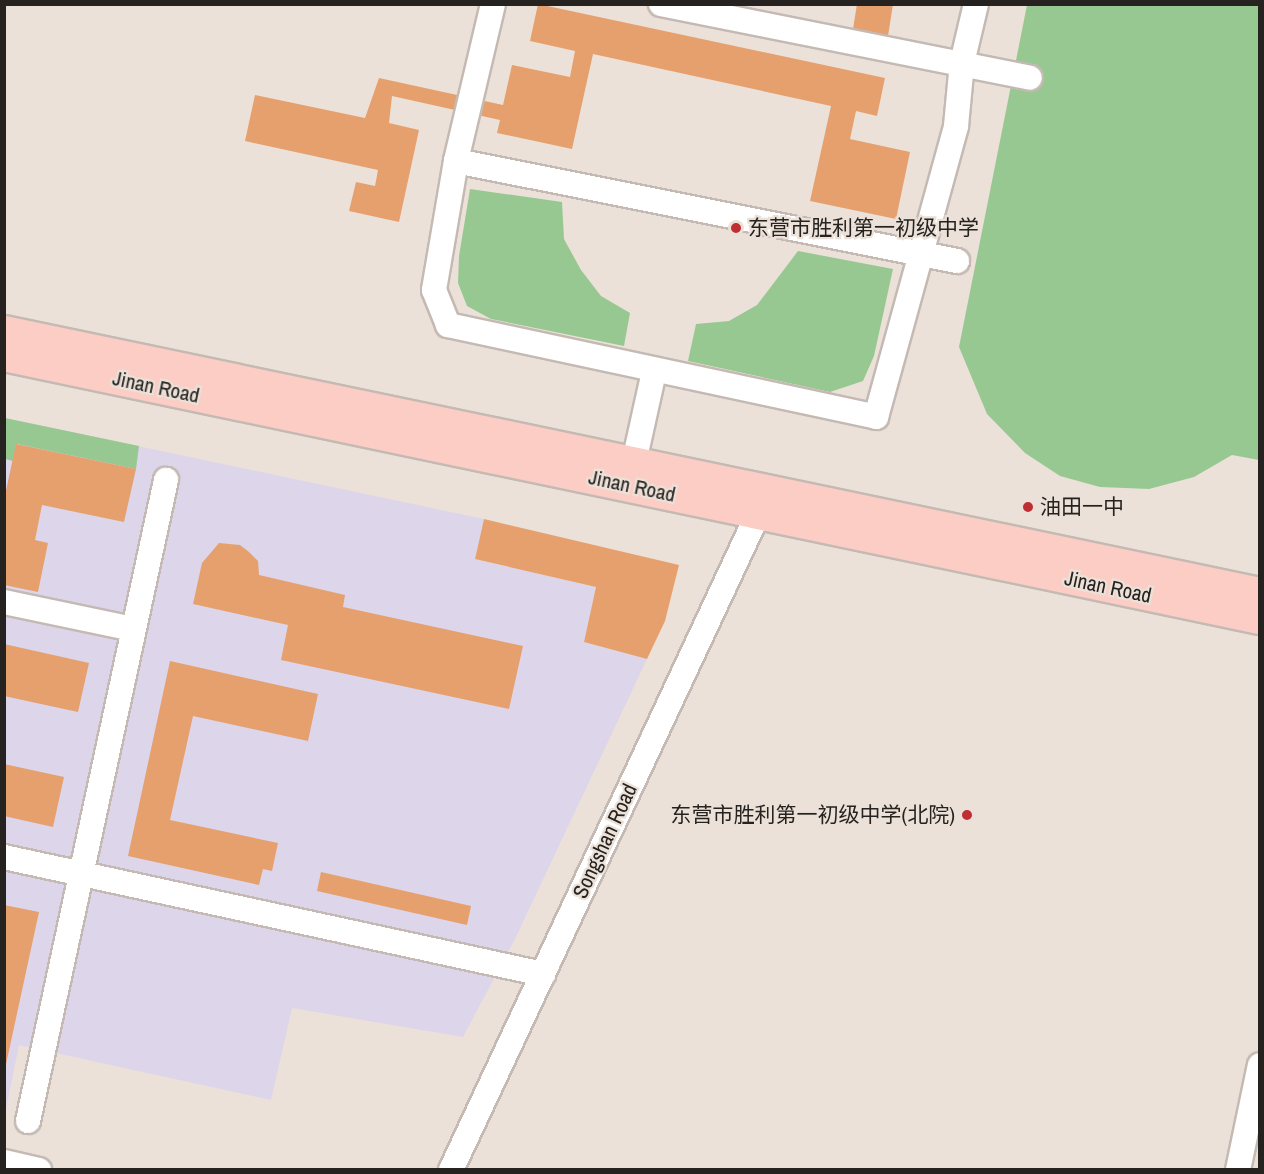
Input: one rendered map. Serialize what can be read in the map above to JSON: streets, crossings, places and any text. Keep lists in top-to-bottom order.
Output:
{
  "streets": {
    "main road": ["Jinan Road"],
    "street": ["Songshan Road"]
  },
  "crossings": [
    ["Jinan Road", "Songshan Road"]
  ],
  "places": ["东营市胜利第一初级中学", "油田一中", "东营市胜利第一初级中学(北院)"]
}
